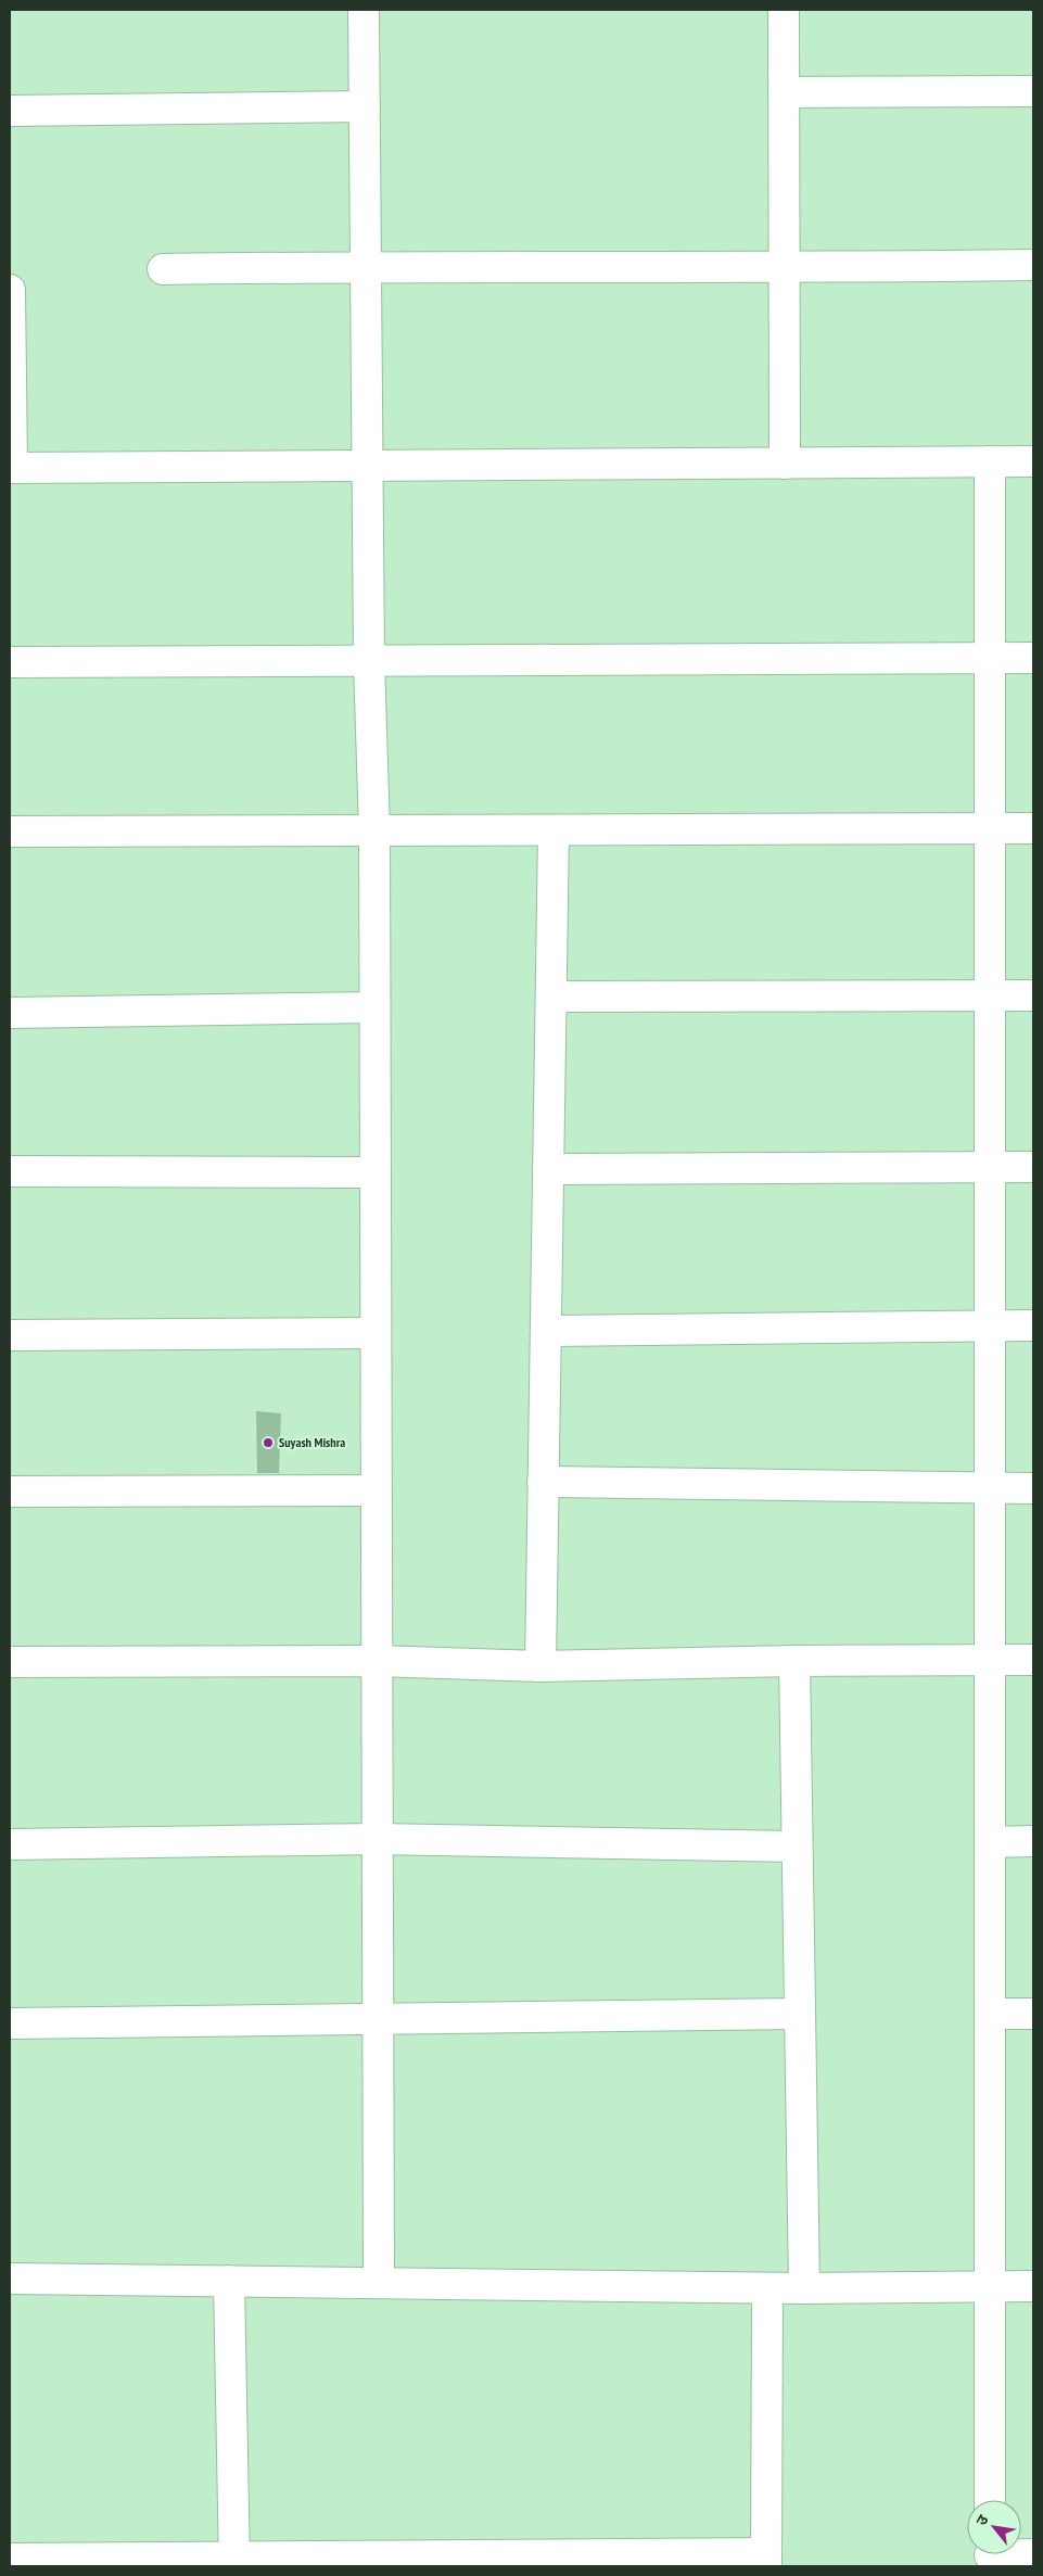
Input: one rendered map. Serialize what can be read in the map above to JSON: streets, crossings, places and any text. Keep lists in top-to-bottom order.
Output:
{
  "places": ["Suyash Mishra"],
  "north": "top left"
}
